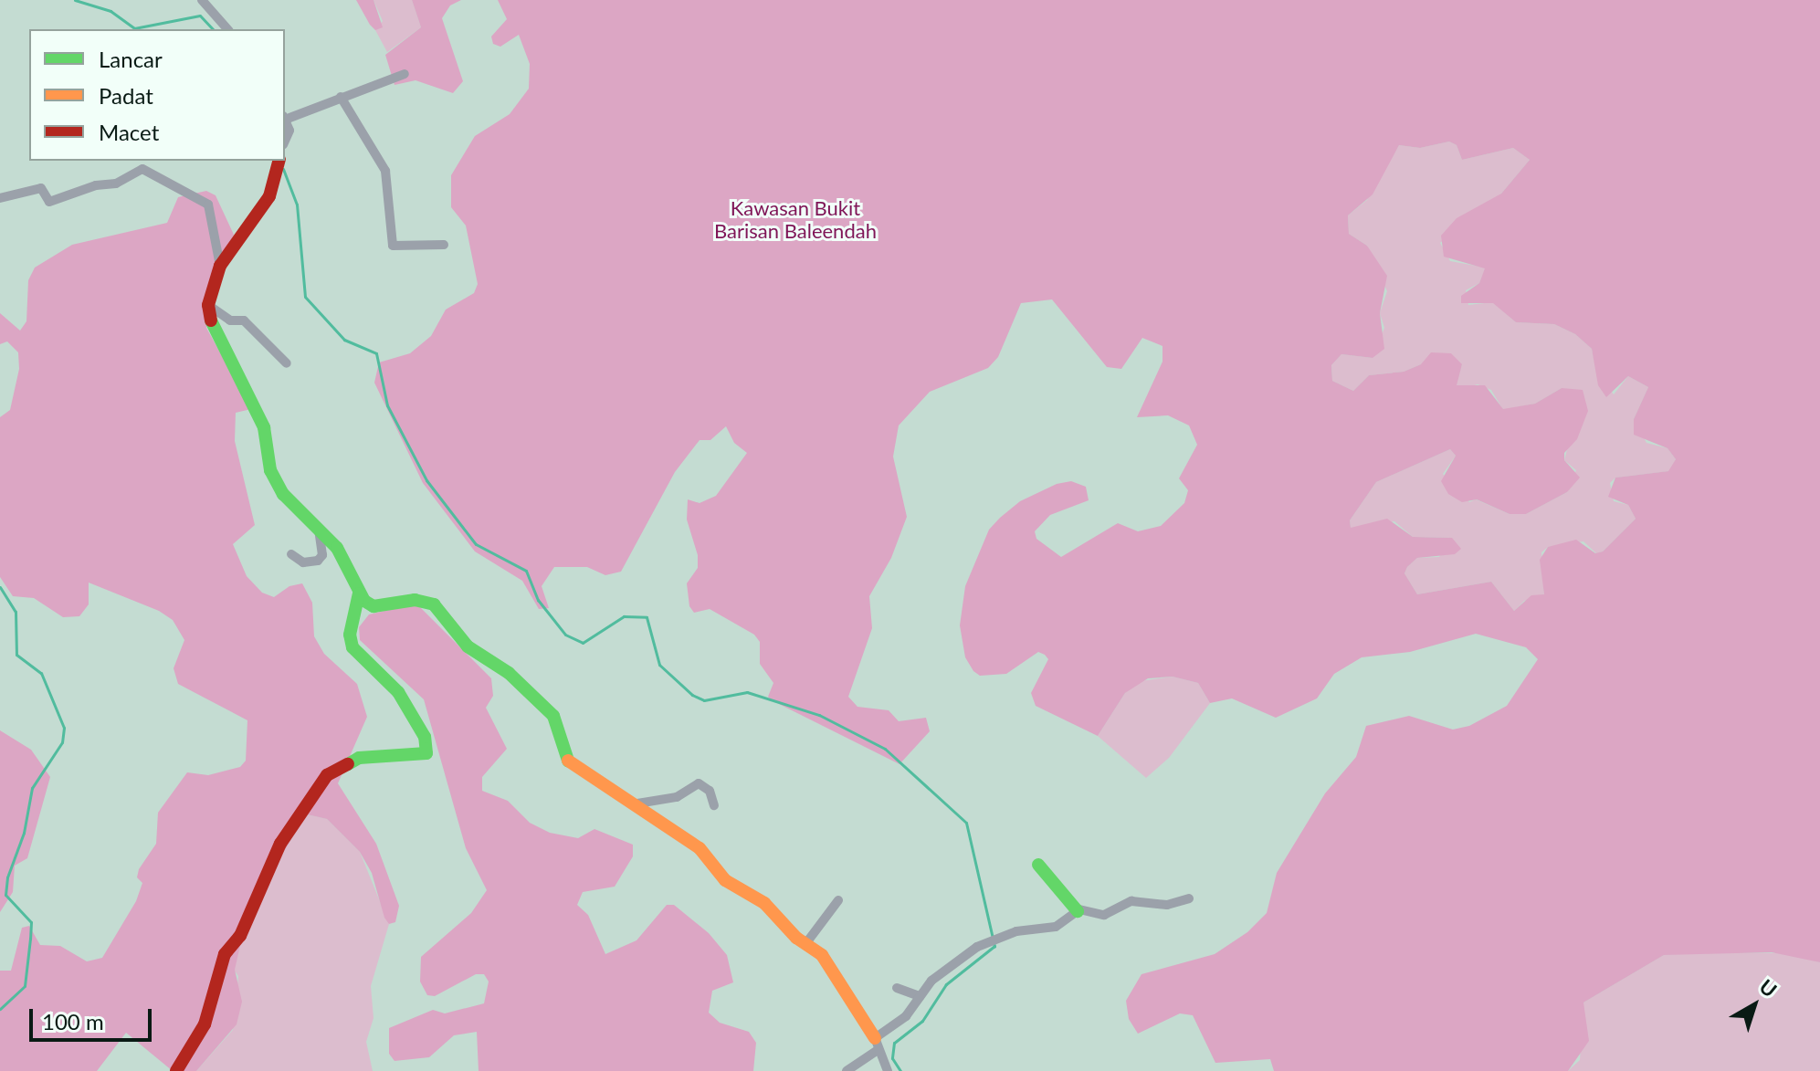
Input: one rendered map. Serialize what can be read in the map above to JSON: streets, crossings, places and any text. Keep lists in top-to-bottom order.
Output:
{
  "parks": ["Kawasan Bukit Barisan Baleendah"],
  "legend": ["Lancar", "Padat", "Macet"],
  "scale_bar": "100 m",
  "north": "top right"
}
